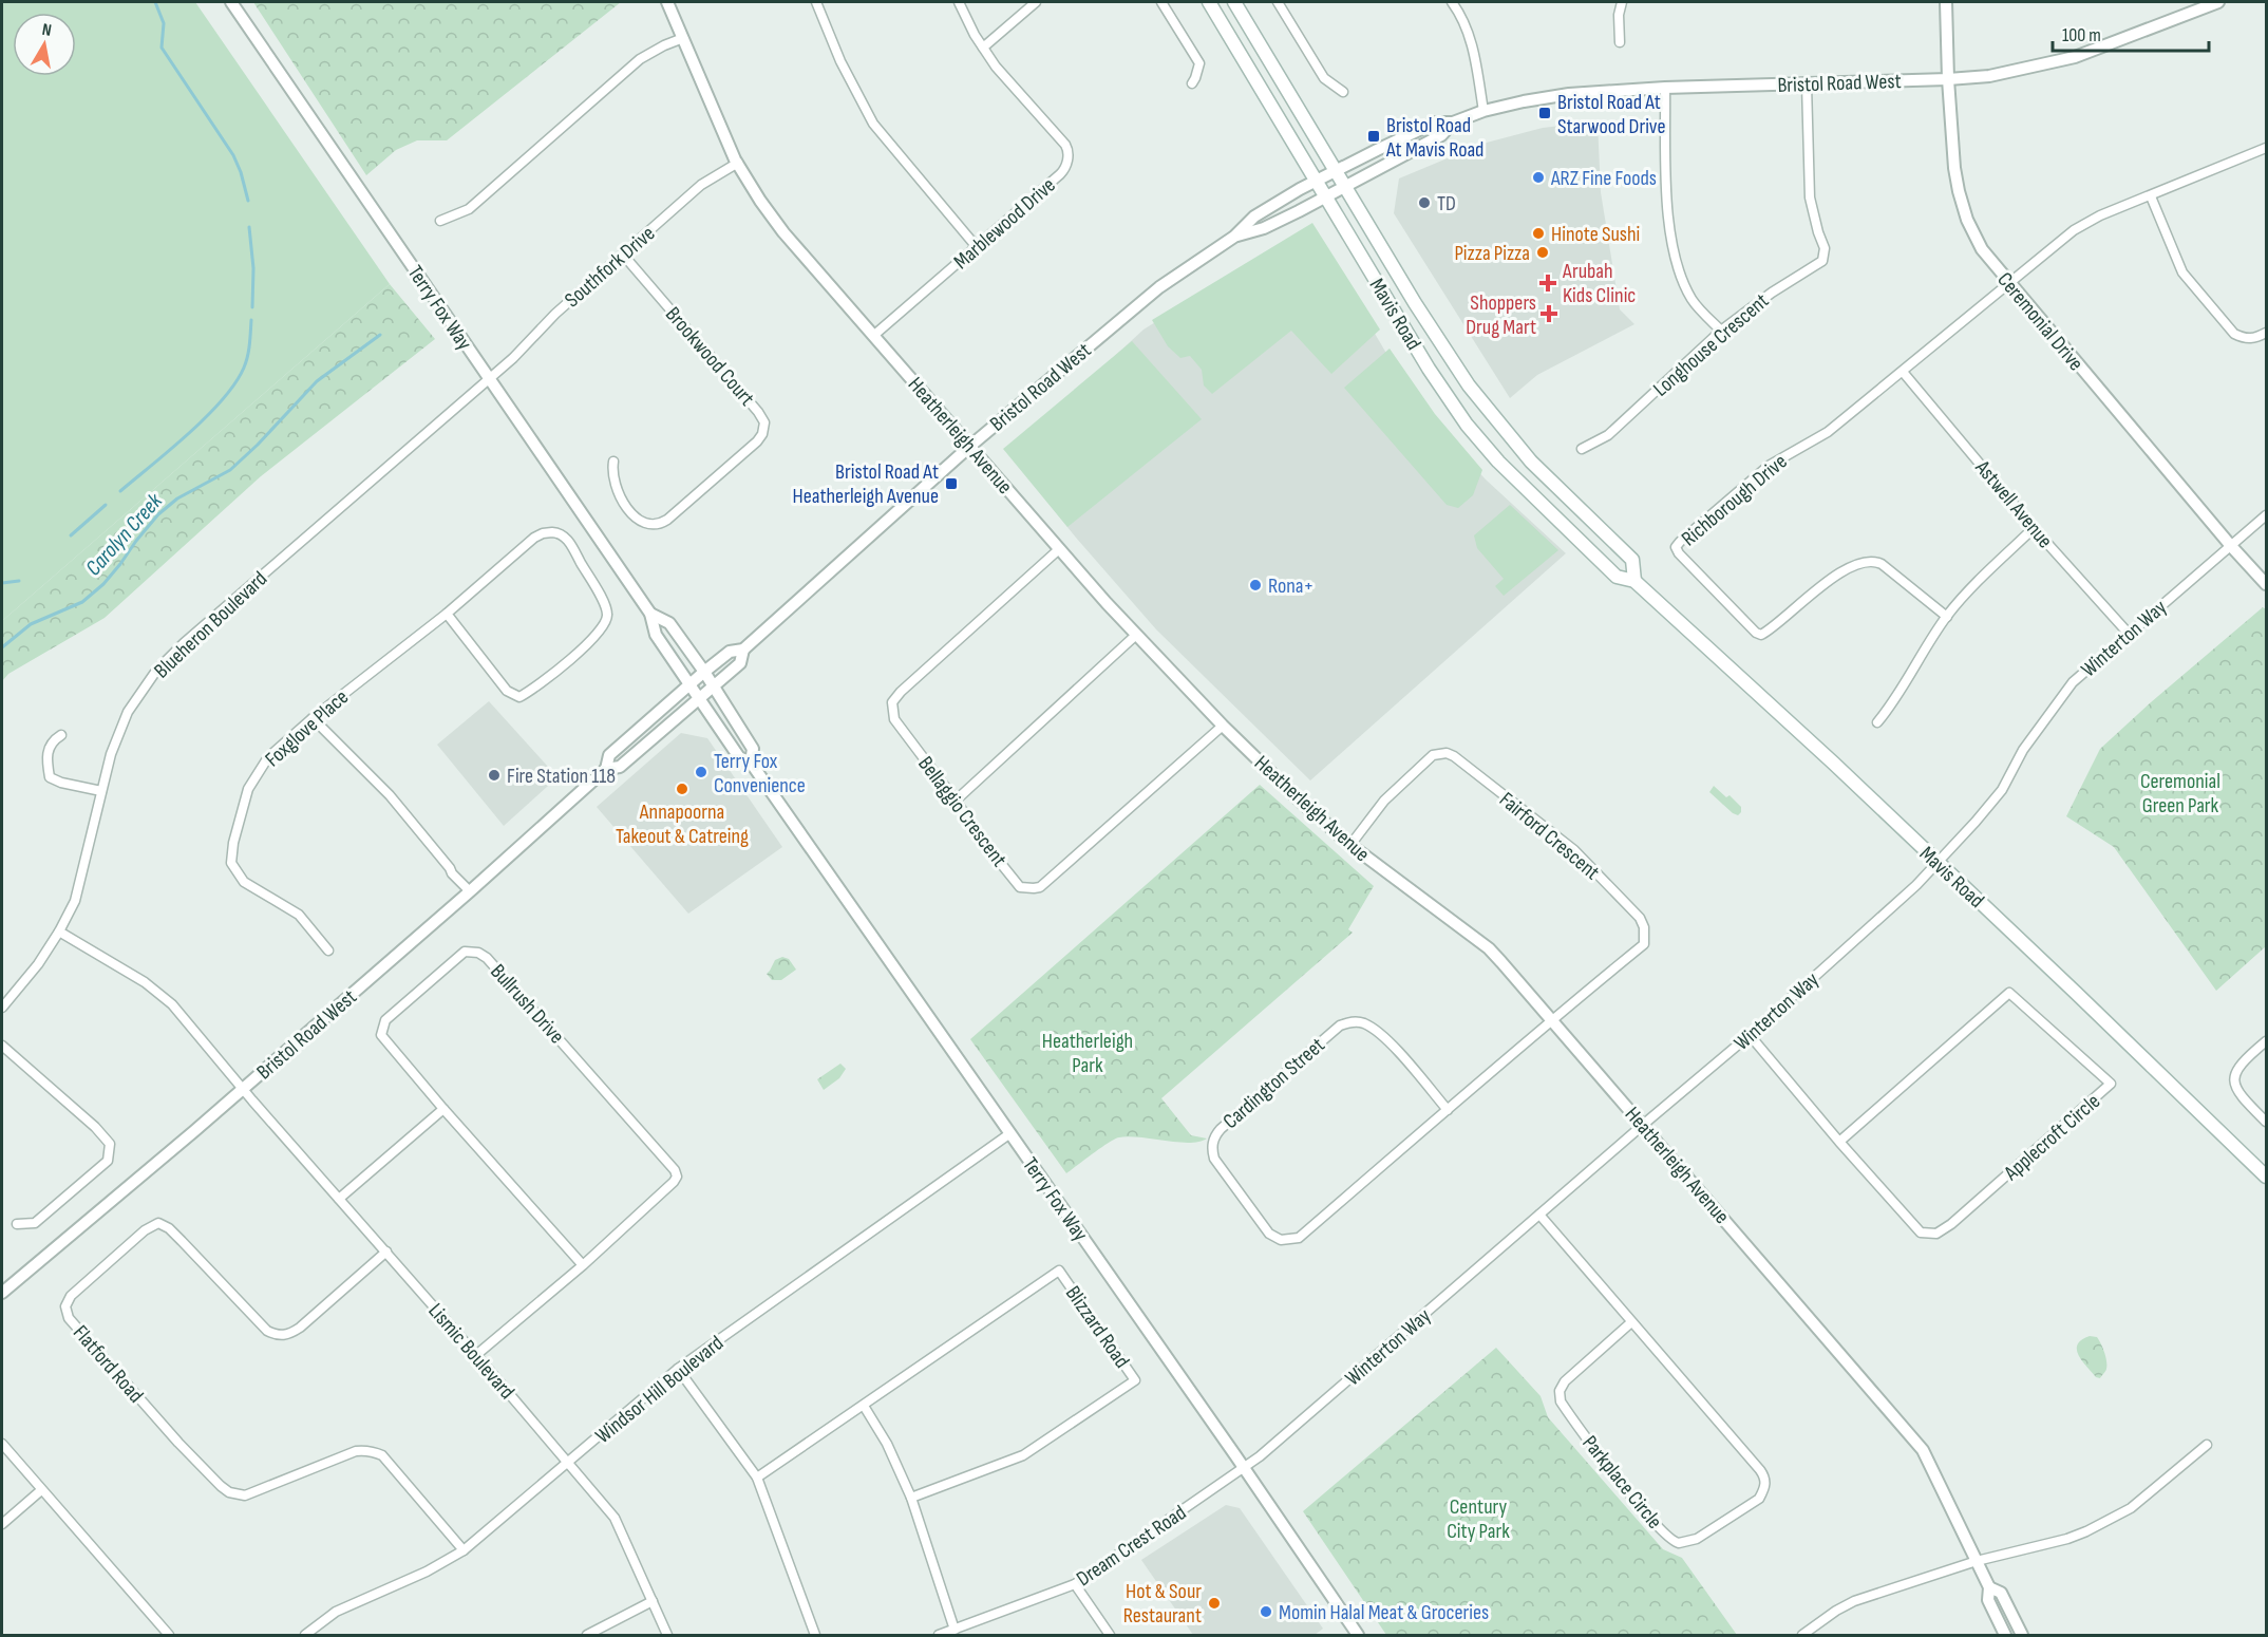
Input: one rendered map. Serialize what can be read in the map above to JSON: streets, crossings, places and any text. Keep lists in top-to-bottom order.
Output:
{
  "streets": {
    "main road": ["Mavis Road"],
    "street": [
      "Bristol Road West",
      "Marblewood Drive",
      "Southfork Drive",
      "Terry Fox Way",
      "Ceremonial Drive",
      "Longhouse Crescent",
      "Brookwood Court",
      "Heatherleigh Avenue",
      "Richborough Drive",
      "Astwell Avenue",
      "Blueheron Boulevard",
      "Winterton Way",
      "Foxglove Place",
      "Bellaggio Crescent",
      "Fairford Crescent",
      "Bullrush Drive",
      "Cardington Street",
      "Applecroft Circle",
      "Blizzard Road",
      "Lismic Boulevard",
      "Flatford Road",
      "Windsor Hill Boulevard",
      "Parkplace Circle",
      "Dream Crest Road"
    ]
  },
  "crossings": [
    ["Bristol Road West", "Terry Fox Way"],
    ["Bristol Road West", "Mavis Road"],
    ["Bristol Road West", "Ceremonial Drive"],
    ["Bristol Road West", "Longhouse Crescent"],
    ["Bristol Road West", "Heatherleigh Avenue"],
    ["Bristol Road West", "Lismic Boulevard"],
    ["Marblewood Drive", "Heatherleigh Avenue"],
    ["Southfork Drive", "Terry Fox Way"],
    ["Southfork Drive", "Brookwood Court"],
    ["Southfork Drive", "Heatherleigh Avenue"],
    ["Southfork Drive", "Blueheron Boulevard"],
    ["Terry Fox Way", "Blueheron Boulevard"],
    ["Terry Fox Way", "Winterton Way"],
    ["Terry Fox Way", "Windsor Hill Boulevard"],
    ["Terry Fox Way", "Dream Crest Road"],
    ["Mavis Road", "Winterton Way"],
    ["Ceremonial Drive", "Richborough Drive"],
    ["Ceremonial Drive", "Winterton Way"],
    ["Heatherleigh Avenue", "Winterton Way"],
    ["Heatherleigh Avenue", "Bellaggio Crescent"],
    ["Heatherleigh Avenue", "Fairford Crescent"],
    ["Heatherleigh Avenue", "Cardington Street"],
    ["Richborough Drive", "Astwell Avenue"],
    ["Astwell Avenue", "Winterton Way"],
    ["Blueheron Boulevard", "Lismic Boulevard"],
    ["Winterton Way", "Applecroft Circle"],
    ["Winterton Way", "Parkplace Circle"],
    ["Winterton Way", "Dream Crest Road"],
    ["Fairford Crescent", "Cardington Street"],
    ["Bullrush Drive", "Lismic Boulevard"],
    ["Lismic Boulevard", "Flatford Road"],
    ["Lismic Boulevard", "Windsor Hill Boulevard"],
    ["Flatford Road", "Windsor Hill Boulevard"]
  ],
  "water": ["Carolyn Creek"],
  "parks": ["Ceremonial Green Park", "Heatherleigh Park", "Century City Park"],
  "places": {
    "transit": ["Bristol Road At Starwood Drive", "Bristol Road At Mavis Road", "Bristol Road At Heatherleigh Avenue"],
    "other": [
      "ARZ Fine Foods",
      "TD",
      "Hinote Sushi",
      "Pizza Pizza",
      "Rona+",
      "Terry Fox Convenience",
      "Fire Station 118",
      "Annapoorna Takeout & Catreing",
      "Hot & Sour Restaurant",
      "Momin Halal Meat & Groceries"
    ],
    "health": ["Arubah Kids Clinic", "Shoppers Drug Mart"]
  },
  "scale_bar": "100 m",
  "north": "top"
}
